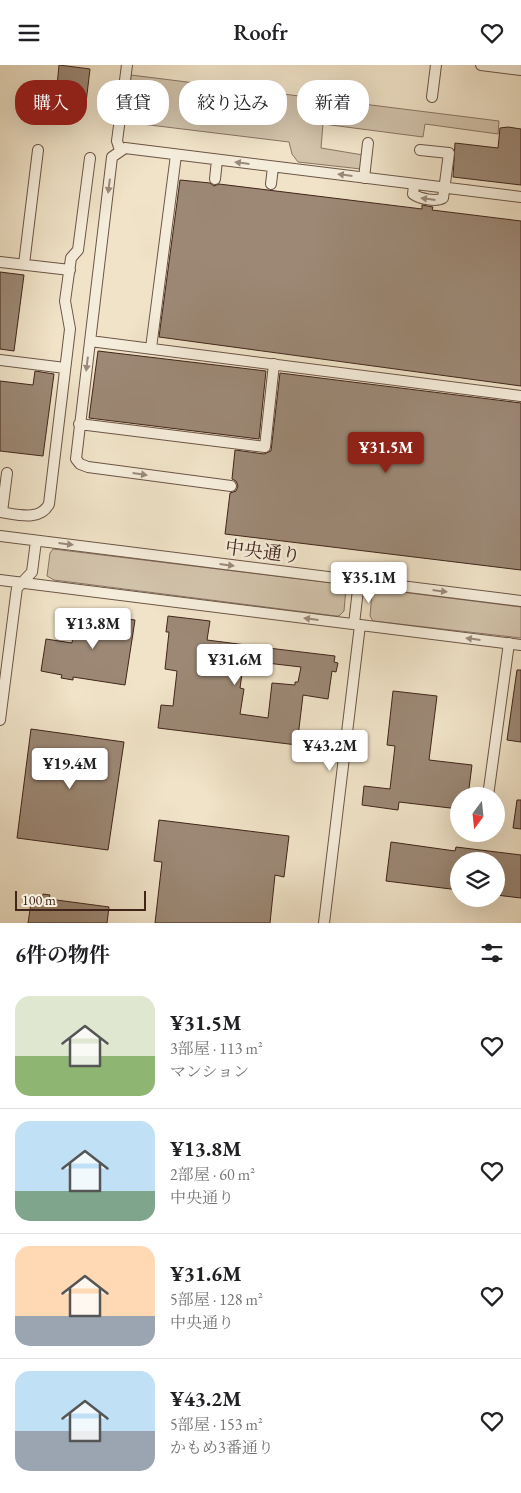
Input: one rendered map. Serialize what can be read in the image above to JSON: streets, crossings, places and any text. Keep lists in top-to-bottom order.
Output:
{
  "streets": {
    "street": ["中央通り"]
  },
  "scale_bar": "100 m",
  "north": "bottom",
  "page": {
    "header": "Roofr",
    "chip": [
      "購入",
      "賃貸",
      "絞り込み",
      "新着"
    ],
    "price": [
      "¥31.5M",
      "¥35.1M",
      "¥13.8M",
      "¥31.6M",
      "¥43.2M",
      "¥19.4M"
    ],
    "scale": "100 m",
    "heading": "6件の物件",
    "list": [
      {
        "name": "¥31.5M",
        "note": "3部屋 · 113 m² · マンション"
      },
      {
        "name": "¥13.8M",
        "note": "2部屋 · 60 m² · 中央通り"
      },
      {
        "name": "¥31.6M",
        "note": "5部屋 · 128 m² · 中央通り"
      },
      {
        "name": "¥43.2M",
        "note": "5部屋 · 153 m² · かもめ3番通り"
      }
    ]
  }
}
